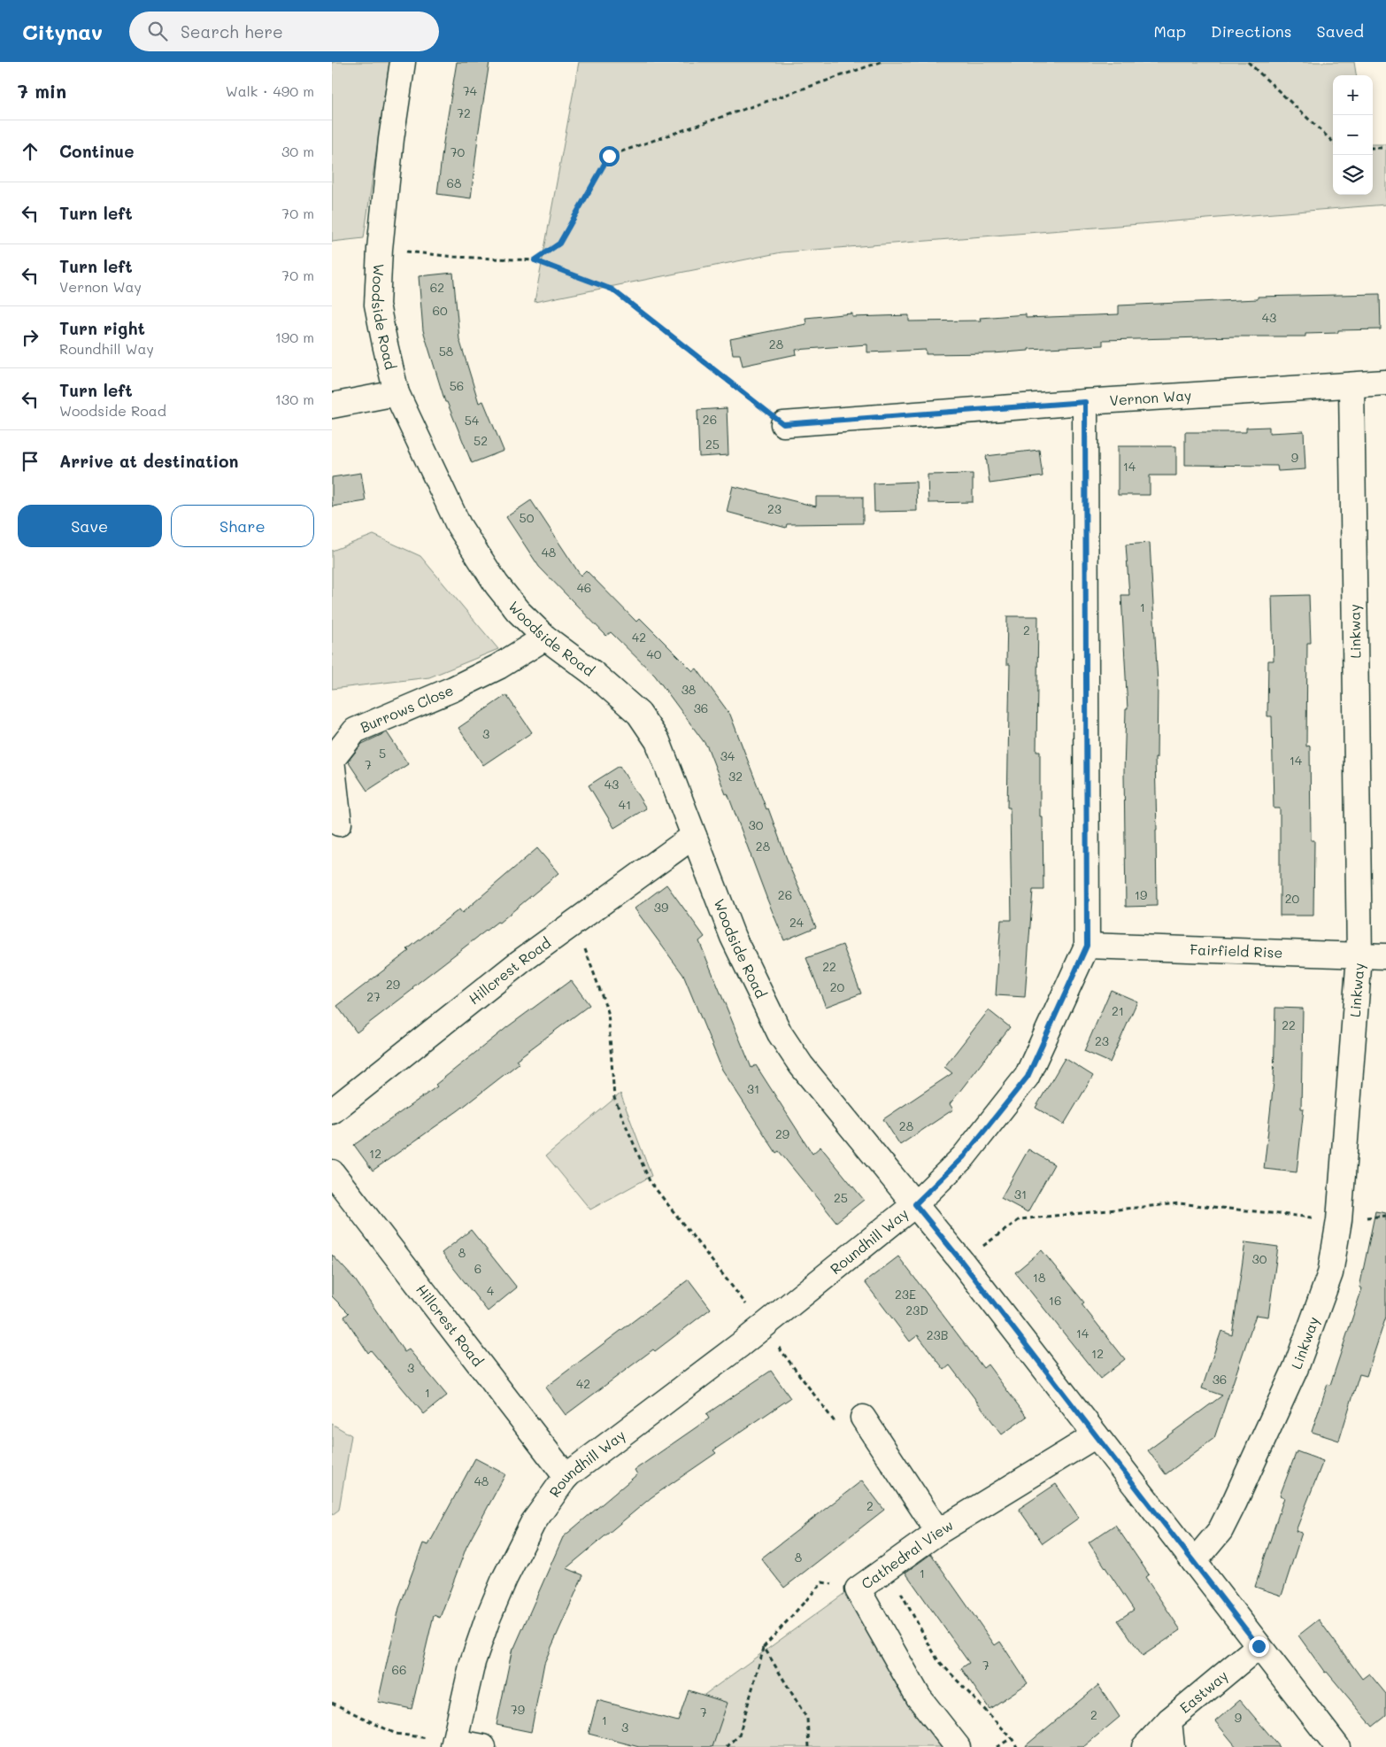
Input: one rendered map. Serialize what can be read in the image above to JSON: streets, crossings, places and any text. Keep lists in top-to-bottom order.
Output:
{
  "streets": {
    "street": [
      "Woodside Road",
      "Vernon Way",
      "Linkway",
      "Burrows Close",
      "Fairfield Rise",
      "Hillcrest Road",
      "Roundhill Way",
      "Cathedral View",
      "Eastway"
    ]
  },
  "crossings": [
    ["Woodside Road", "Linkway"],
    ["Woodside Road", "Burrows Close"],
    ["Woodside Road", "Hillcrest Road"],
    ["Woodside Road", "Roundhill Way"],
    ["Woodside Road", "Cathedral View"],
    ["Woodside Road", "Eastway"],
    ["Vernon Way", "Linkway"],
    ["Vernon Way", "Roundhill Way"],
    ["Linkway", "Fairfield Rise"],
    ["Fairfield Rise", "Roundhill Way"],
    ["Hillcrest Road", "Roundhill Way"]
  ],
  "house_numbers": [
    "74",
    "72",
    "70",
    "68",
    "62",
    "60",
    "43",
    "28",
    "58",
    "56",
    "26",
    "54",
    "52",
    "25",
    "9",
    "14",
    "23",
    "50",
    "48",
    "46",
    "1",
    "2",
    "42",
    "40",
    "38",
    "36",
    "3",
    "5",
    "34",
    "14",
    "7",
    "32",
    "43",
    "41",
    "30",
    "28",
    "26",
    "19",
    "20",
    "39",
    "24",
    "22",
    "29",
    "20",
    "27",
    "21",
    "22",
    "23",
    "31",
    "28",
    "29",
    "12",
    "31",
    "25",
    "8",
    "30",
    "6",
    "18",
    "4",
    "23E",
    "16",
    "23D",
    "14",
    "23B",
    "12",
    "3",
    "36",
    "42",
    "1",
    "48",
    "2",
    "8",
    "1",
    "7",
    "66",
    "79",
    "7",
    "2",
    "9",
    "1",
    "3"
  ],
  "page": {
    "header": "Citynav",
    "search": "Search here",
    "nav": ["Map", "Directions", "Saved"],
    "heading": ["7 min", "Walk · 490 m"],
    "map_buttons": ["+", "−"],
    "list": [
      ["Continue", "30 m"],
      ["Turn left", "70 m"],
      ["Turn left", "Vernon Way", "70 m"],
      ["Turn right", "Roundhill Way", "190 m"],
      ["Turn left", "Woodside Road", "130 m"],
      "Arrive at destination"
    ],
    "buttons": ["Save", "Share"]
  }
}
